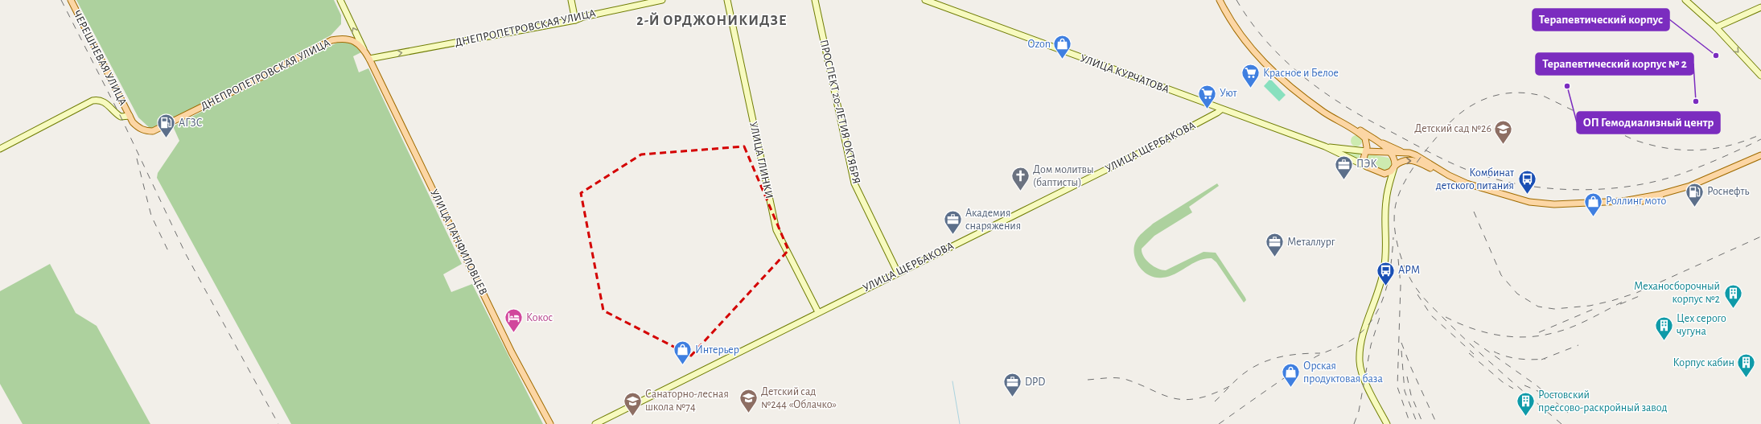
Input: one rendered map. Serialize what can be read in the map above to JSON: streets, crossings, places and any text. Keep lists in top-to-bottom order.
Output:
{
  "streets": {
    "main road": ["ДНЕПРОПЕТРОВСКАЯ УЛИЦА", "ЧЕРЕШНЕВАЯ УЛИЦА", "УЛИЦА ПАНФИЛОВЦЕВ"],
    "street": [
      "УЛИЦА КУРЧАТОВА",
      "ПРОСПЕКТ 20-ЛЕТИЯ ОКТЯБРЯ",
      "УЛИЦА ЩЕРБАКОВА",
      "УЛИЦА ГЛИНКИ"
    ]
  },
  "crossings": [
    ["ДНЕПРОПЕТРОВСКАЯ УЛИЦА", "ЧЕРЕШНЕВАЯ УЛИЦА"],
    ["ДНЕПРОПЕТРОВСКАЯ УЛИЦА", "УЛИЦА ПАНФИЛОВЦЕВ"],
    ["УЛИЦА КУРЧАТОВА", "УЛИЦА ЩЕРБАКОВА"],
    ["ПРОСПЕКТ 20-ЛЕТИЯ ОКТЯБРЯ", "УЛИЦА ЩЕРБАКОВА"],
    ["УЛИЦА ЩЕРБАКОВА", "УЛИЦА ГЛИНКИ"]
  ],
  "one_way": ["ДНЕПРОПЕТРОВСКАЯ УЛИЦА"],
  "districts": ["2-Й ОРДЖОНИКИДЗЕ"],
  "places": {
    "other": ["Терапевтический корпус", "ОП Гемодиализный центр", "Терапевтический корпус № 2"],
    "shop": [
      "Ozon",
      "Роллинг мото",
      "Интерьер",
      "Орская продуктовая база"
    ],
    "supermarket": ["Красное и Белое", "Уют"],
    "fuel station": ["АГЗС", "Роснефть"],
    "school or university": ["Детский сад №26", "Детский сад №244 «Облачко»", "Санаторно-лесная школа №74"],
    "office": [
      "ПЭК",
      "Академия снаряжения",
      "Металлург",
      "DPD"
    ],
    "church": ["Дом молитвы (баптисты)"],
    "bus stop": ["Комбинат детского питания", "АРМ"],
    "building": [
      "Механосборочный корпус №2",
      "Цех серого чугуна",
      "Корпус кабин",
      "Ростовский прессово-раскройный завод"
    ],
    "hotel": ["Кокос"]
  }
}
